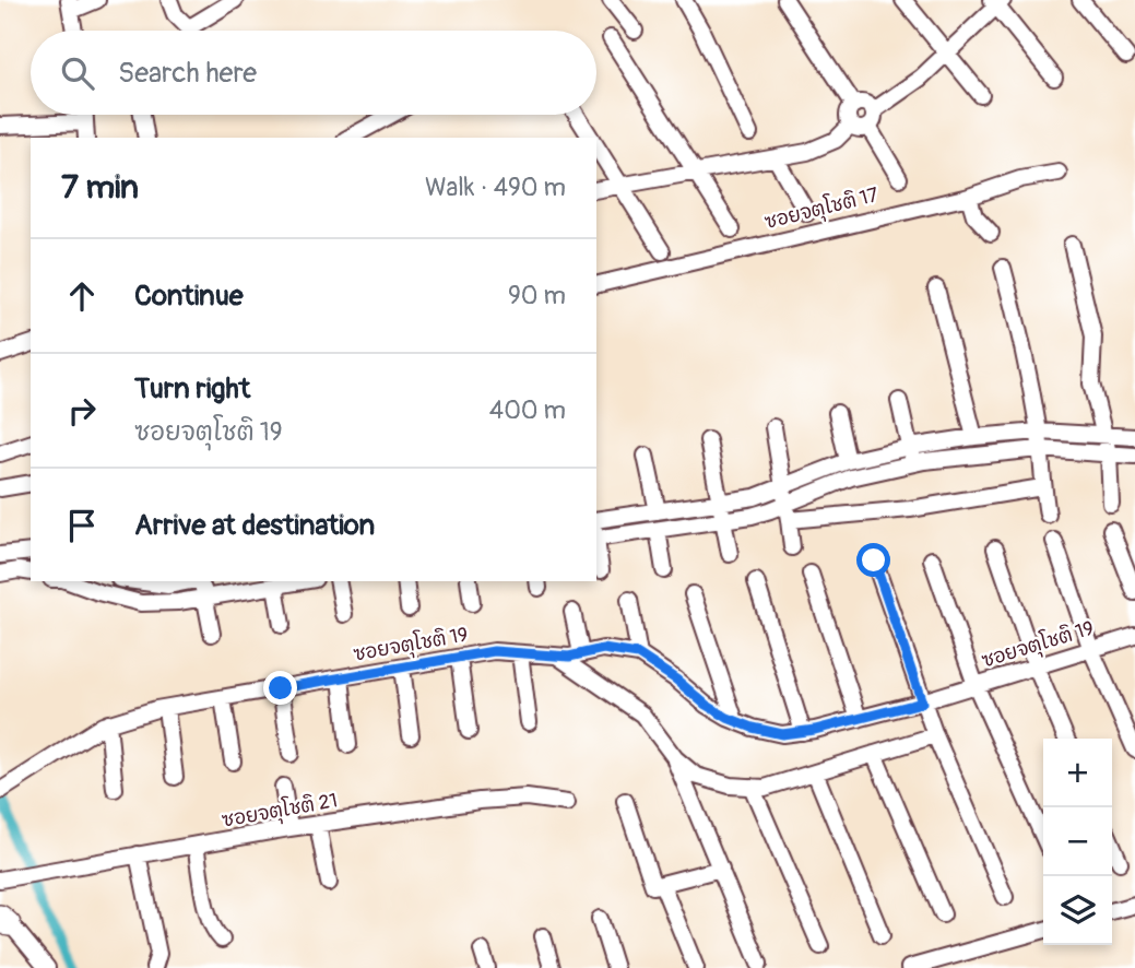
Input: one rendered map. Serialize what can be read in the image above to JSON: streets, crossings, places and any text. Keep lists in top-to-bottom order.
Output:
{
  "streets": {
    "street": ["ซอยจตุโชติ 17", "ซอยจตุโชติ 19", "ซอยจตุโชติ 21"]
  },
  "page": {
    "search": "Search here",
    "heading": ["7 min", "Walk · 490 m"],
    "list": [
      ["Continue", "90 m"],
      ["Turn right", "ซอยจตุโชติ 19", "400 m"],
      "Arrive at destination"
    ],
    "map_buttons": ["+", "−"]
  }
}
